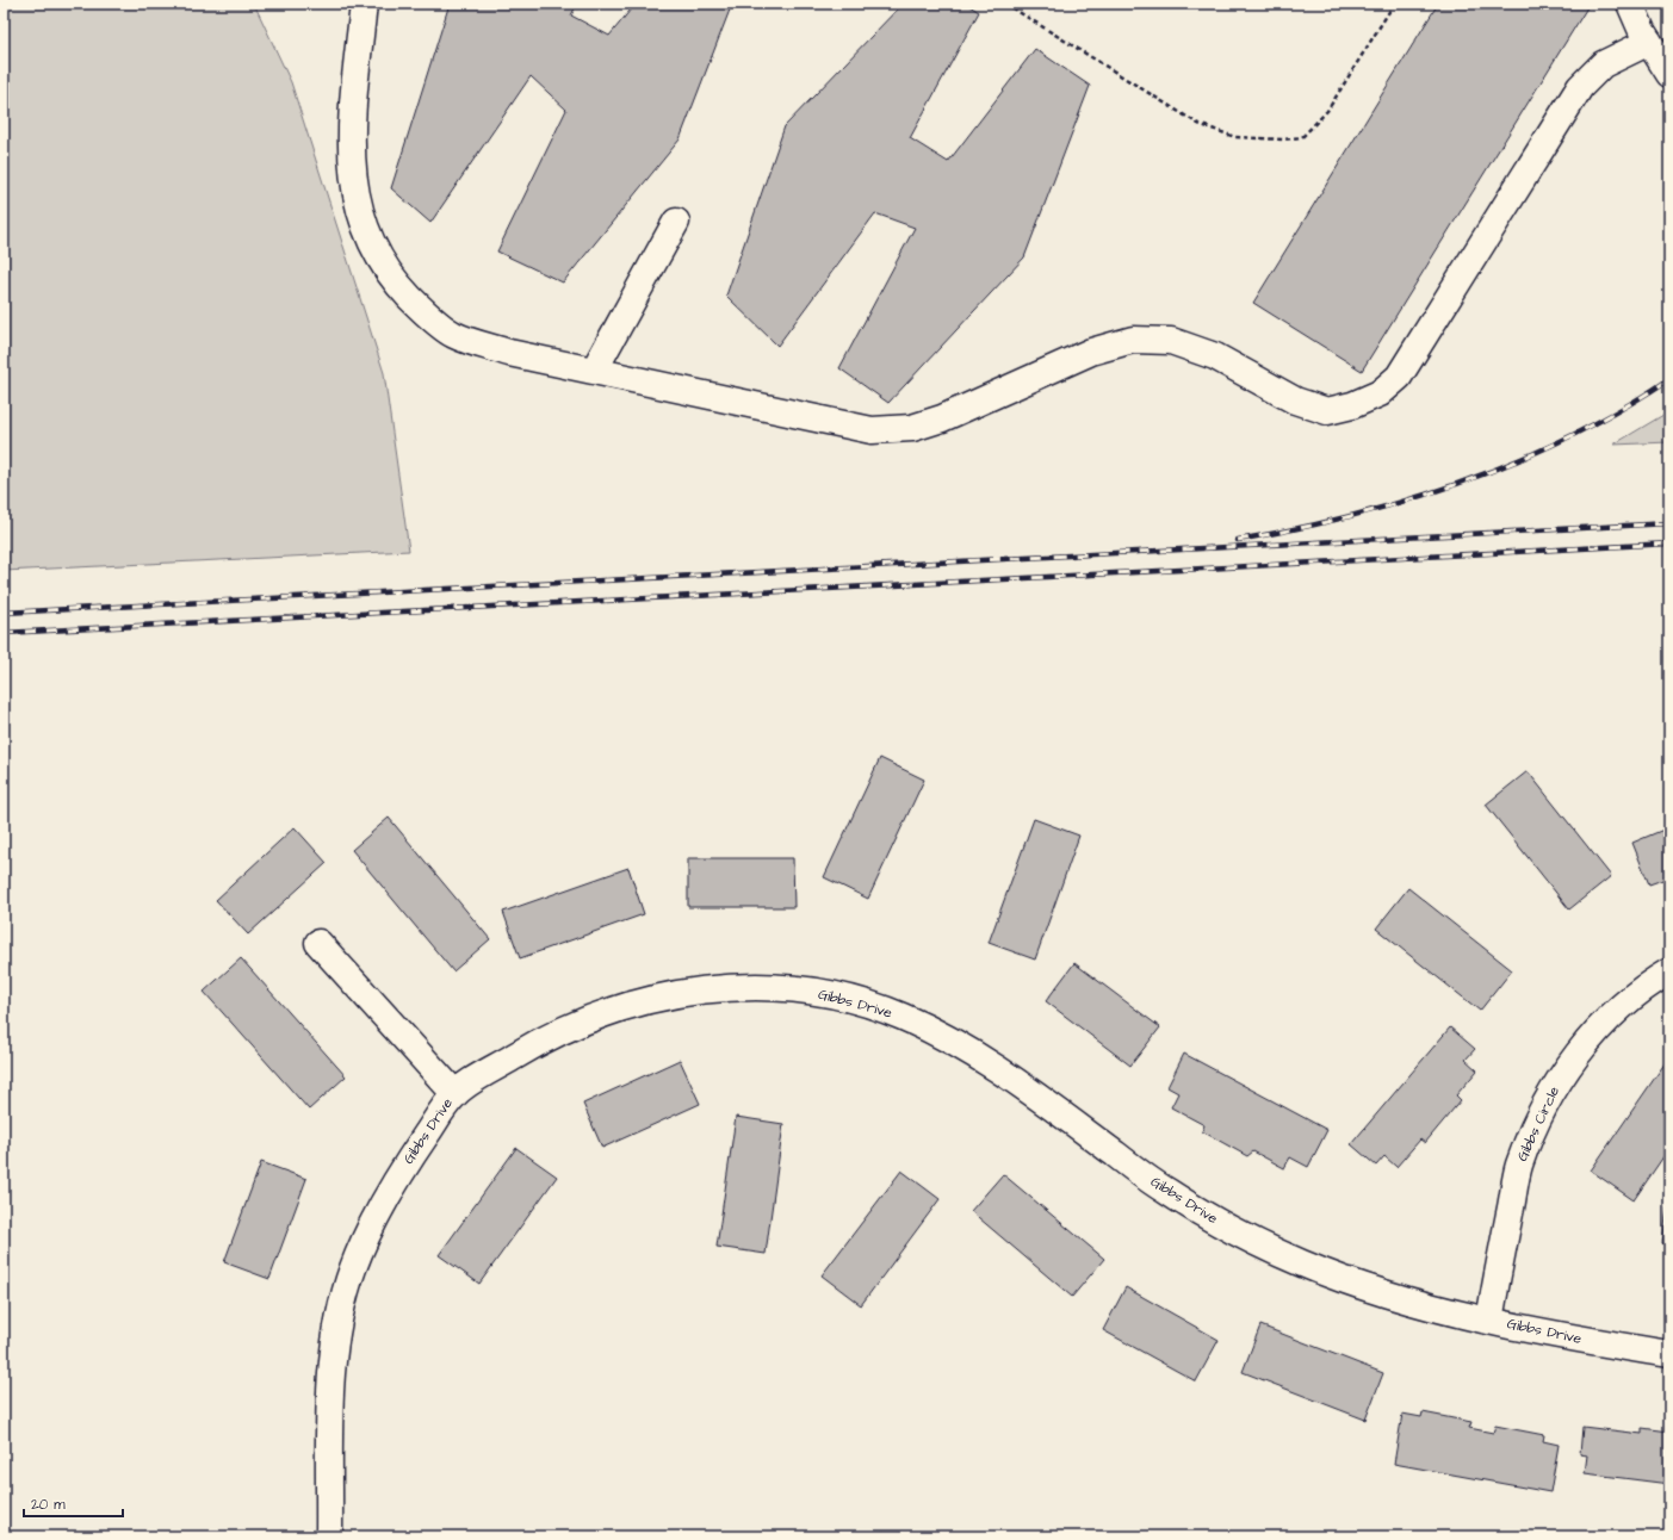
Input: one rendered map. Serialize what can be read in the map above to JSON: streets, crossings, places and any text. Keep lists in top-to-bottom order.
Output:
{
  "streets": {
    "street": ["Gibbs Drive", "Gibbs Circle"]
  },
  "crossings": [
    ["Gibbs Drive", "Gibbs Circle"]
  ],
  "scale_bar": "20 m"
}
